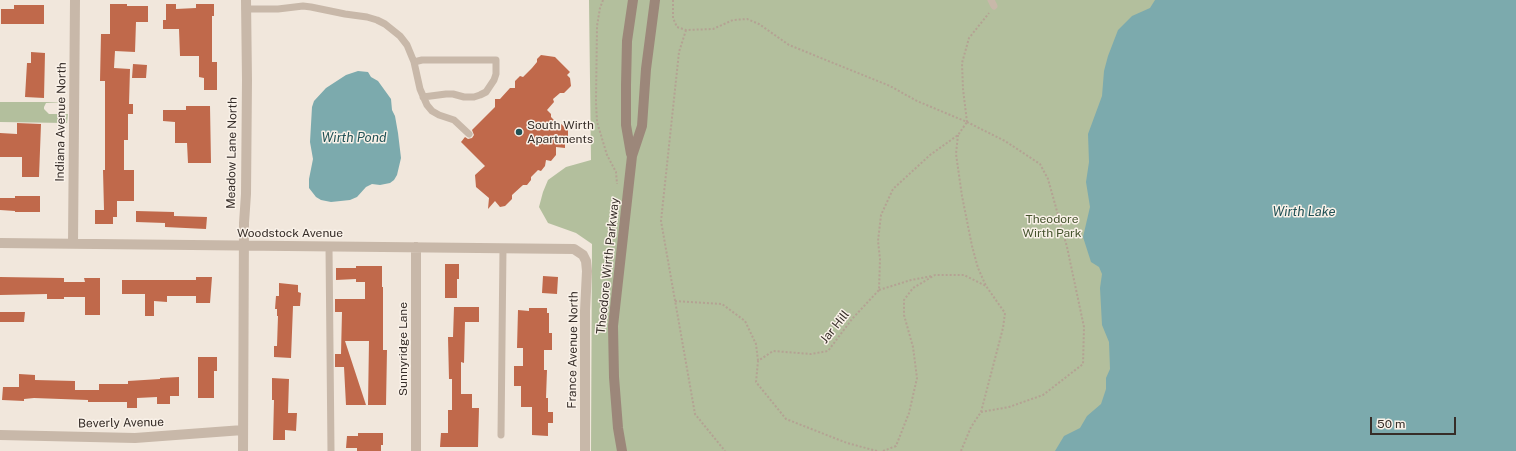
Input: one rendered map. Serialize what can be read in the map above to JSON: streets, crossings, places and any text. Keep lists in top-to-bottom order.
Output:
{
  "streets": {
    "street": [
      "Indiana Avenue North",
      "Meadow Lane North",
      "Woodstock Avenue",
      "Theodore Wirth Parkway",
      "Sunnyridge Lane",
      "France Avenue North",
      "Beverly Avenue"
    ],
    "path": ["Jar Hill"]
  },
  "crossings": [
    ["Indiana Avenue North", "Woodstock Avenue"],
    ["Meadow Lane North", "Woodstock Avenue"],
    ["Meadow Lane North", "Beverly Avenue"],
    ["Woodstock Avenue", "Sunnyridge Lane"],
    ["Woodstock Avenue", "France Avenue North"]
  ],
  "water": ["Wirth Pond", "Wirth Lake"],
  "parks": ["Theodore Wirth Park"],
  "places": ["South Wirth Apartments"],
  "scale_bar": "50 m"
}
